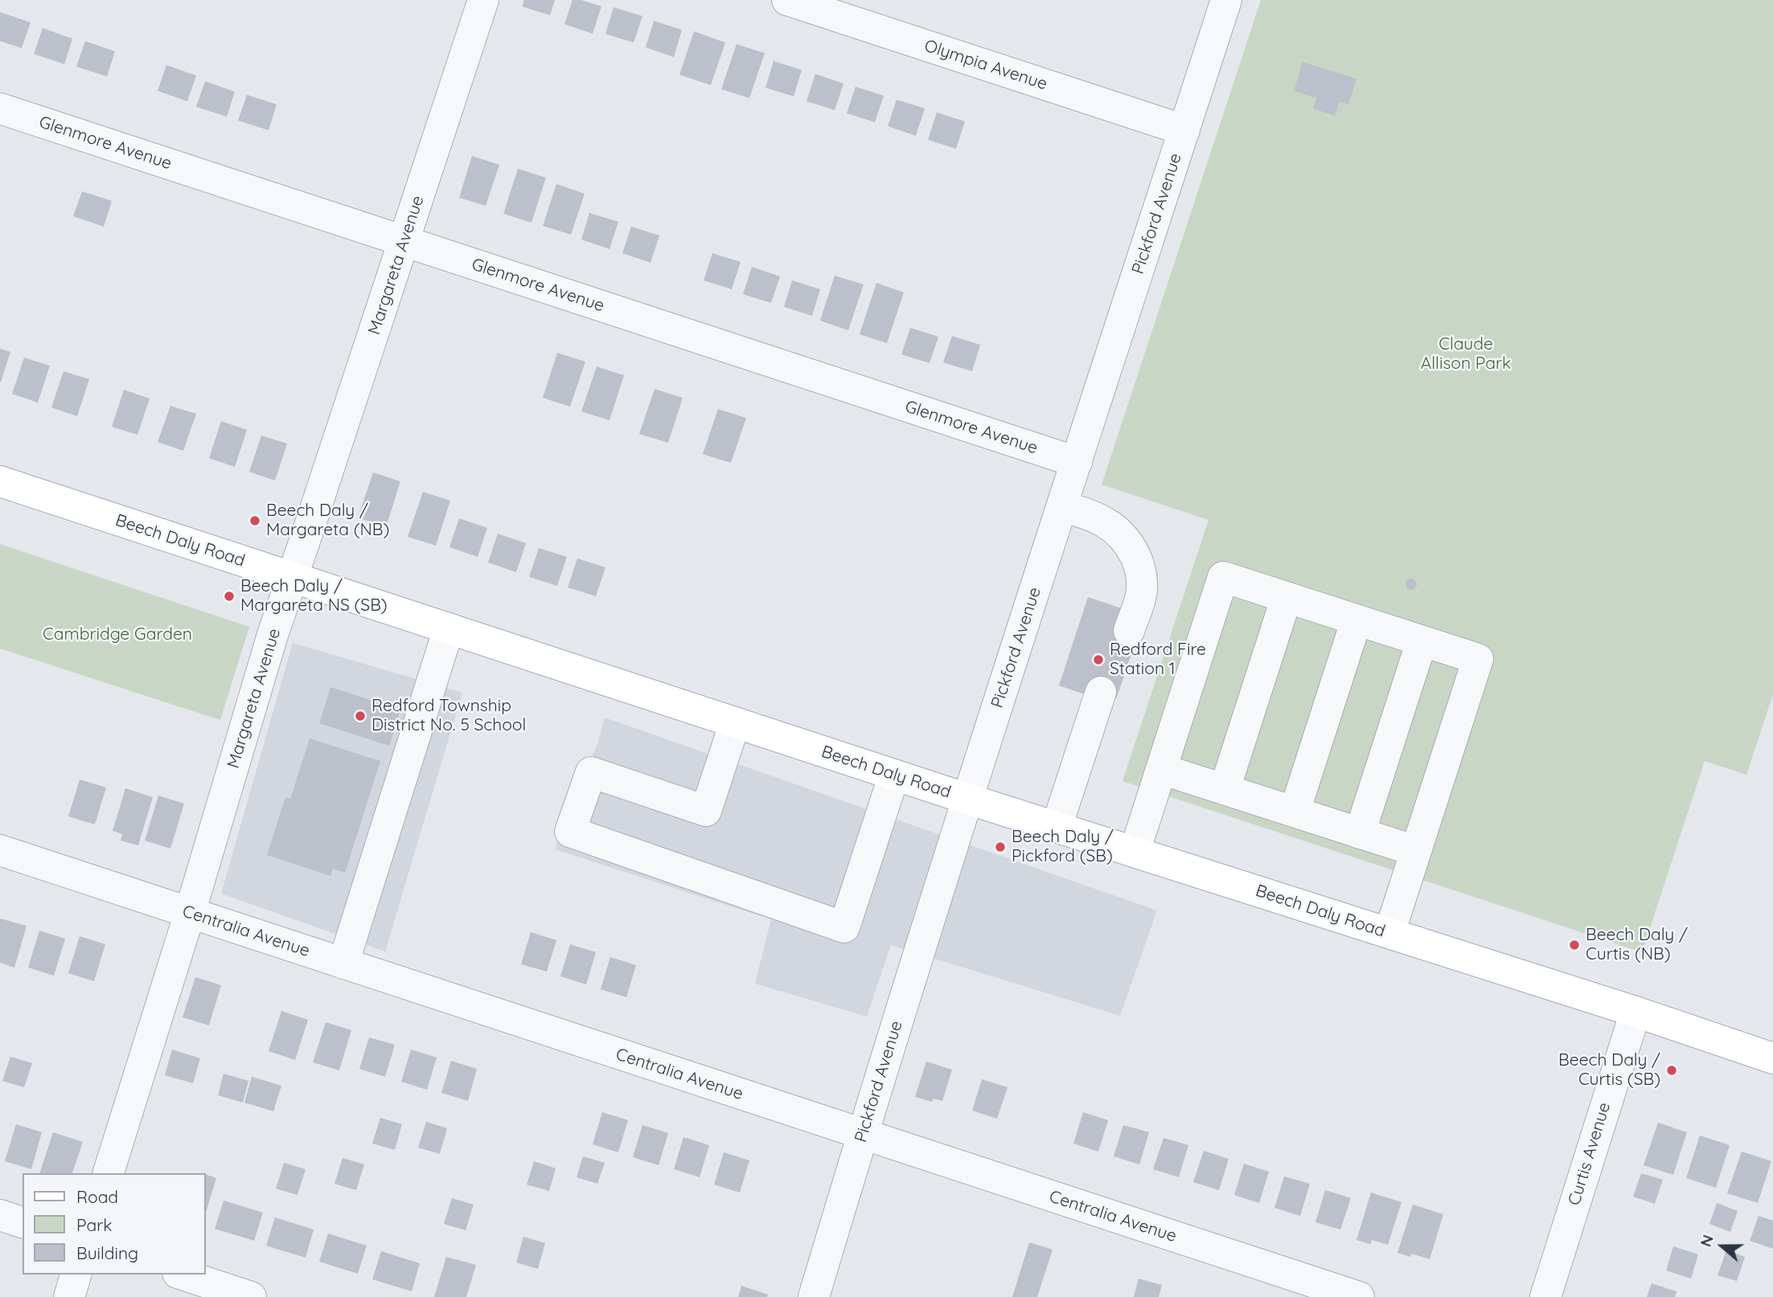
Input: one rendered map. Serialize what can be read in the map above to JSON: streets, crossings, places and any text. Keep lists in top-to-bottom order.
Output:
{
  "streets": {
    "main road": ["Beech Daly Road"],
    "street": [
      "Olympia Avenue",
      "Glenmore Avenue",
      "Pickford Avenue",
      "Margareta Avenue",
      "Centralia Avenue",
      "Curtis Avenue"
    ]
  },
  "crossings": [
    ["Olympia Avenue", "Pickford Avenue"],
    ["Glenmore Avenue", "Pickford Avenue"],
    ["Glenmore Avenue", "Margareta Avenue"],
    ["Pickford Avenue", "Beech Daly Road"],
    ["Pickford Avenue", "Centralia Avenue"],
    ["Margareta Avenue", "Beech Daly Road"],
    ["Margareta Avenue", "Centralia Avenue"],
    ["Beech Daly Road", "Curtis Avenue"]
  ],
  "parks": ["Claude Allison Park", "Cambridge Garden"],
  "places": [
    "Beech Daly / Margareta (NB)",
    "Beech Daly / Margareta NS (SB)",
    "Redford Fire Station 1",
    "Redford Township District No. 5 School",
    "Beech Daly / Pickford (SB)",
    "Beech Daly / Curtis (NB)",
    "Beech Daly / Curtis (SB)"
  ],
  "legend": ["Road", "Park", "Building"],
  "north": "left"
}
